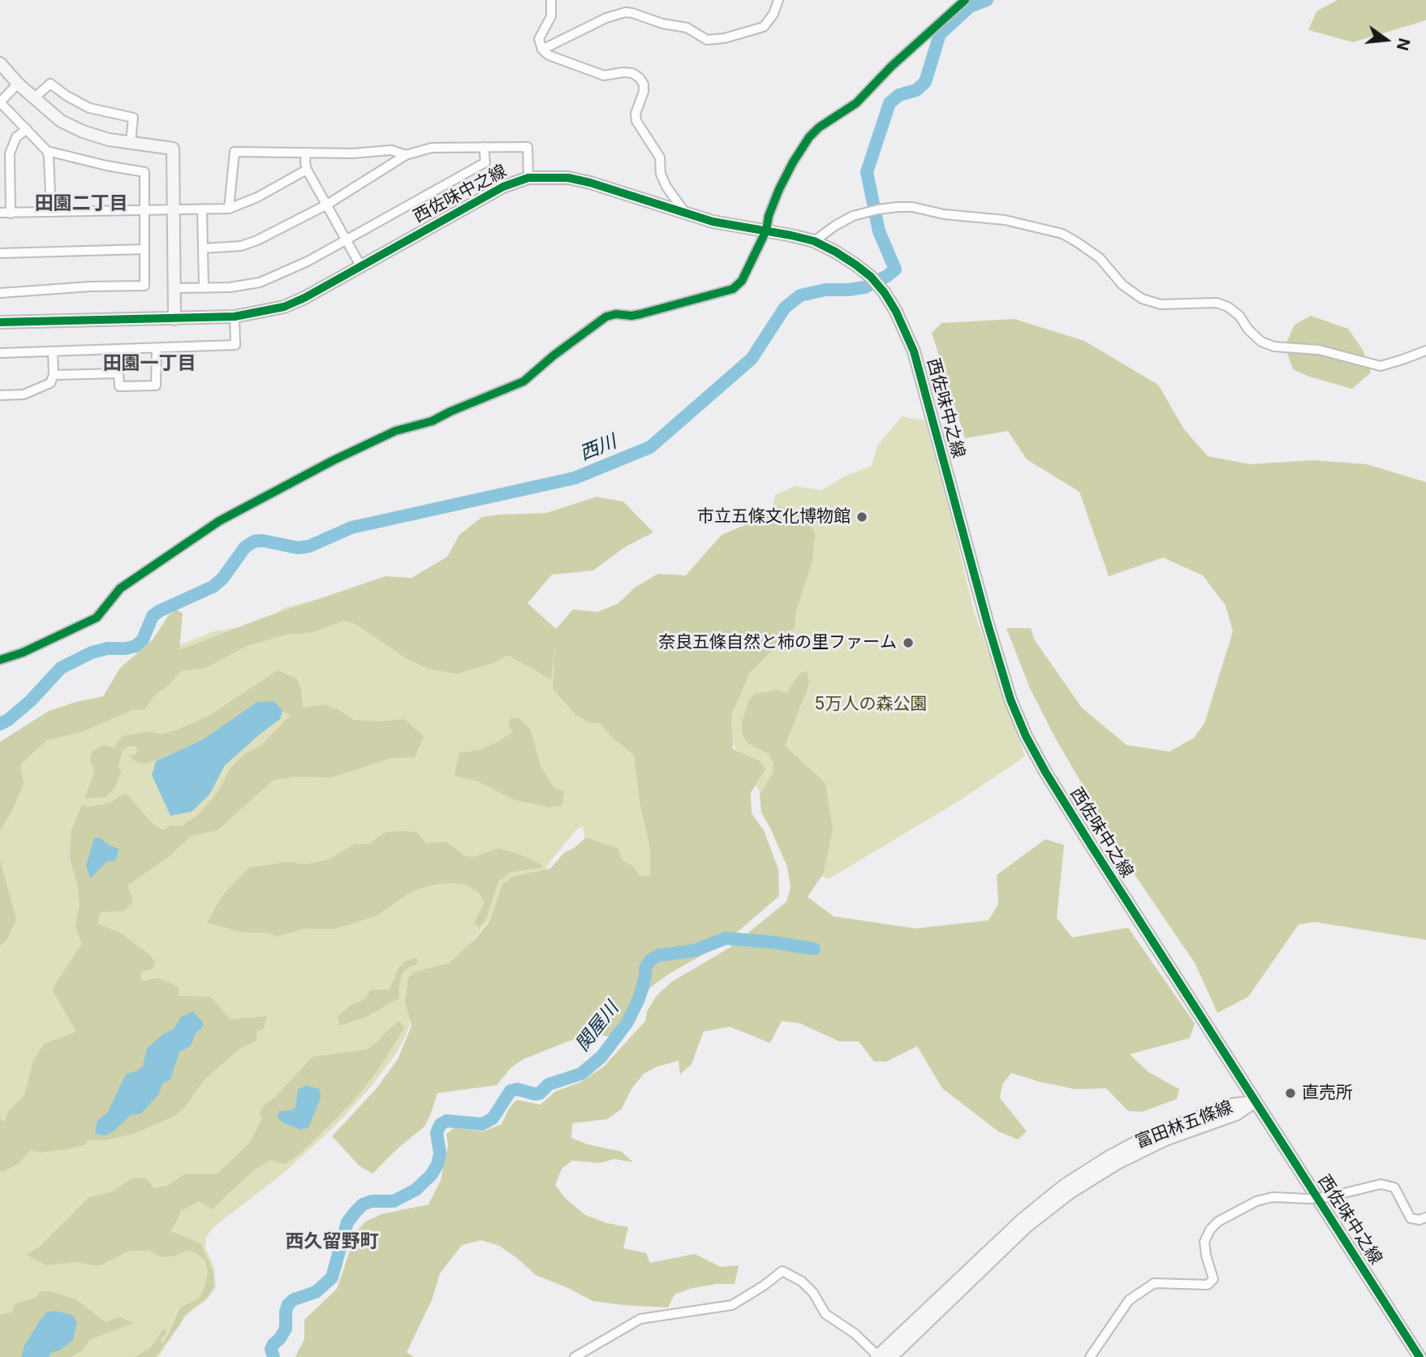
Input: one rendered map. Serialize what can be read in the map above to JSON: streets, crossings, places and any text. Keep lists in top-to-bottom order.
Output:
{
  "streets": {
    "main road": ["西佐味中之線", "富田林五條線"]
  },
  "crossings": [
    ["西佐味中之線", "富田林五條線"]
  ],
  "districts": ["田園二丁目", "田園一丁目", "西久留野町"],
  "water": ["西川", "関屋川"],
  "parks": ["5万人の森公園"],
  "places": ["市立五條文化博物館", "奈良五條自然と柿の里ファーム", "直売所"],
  "north": "right"
}
